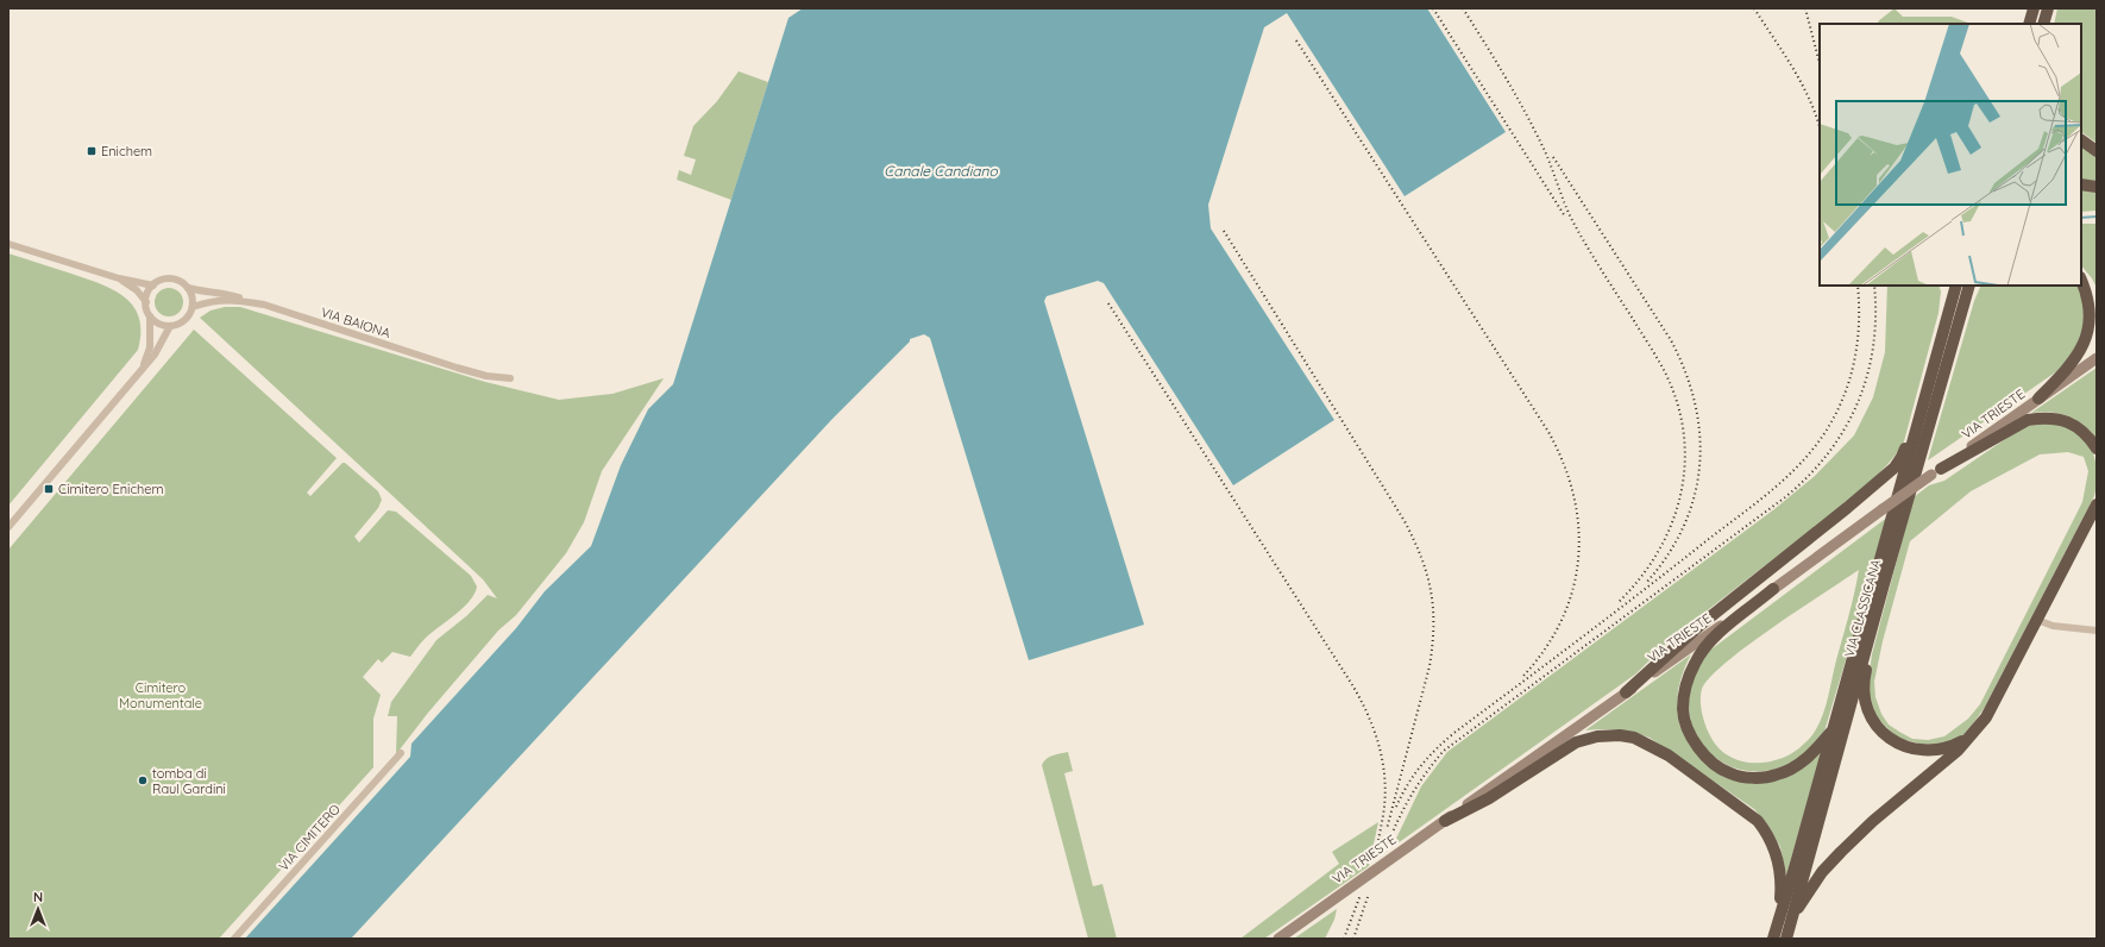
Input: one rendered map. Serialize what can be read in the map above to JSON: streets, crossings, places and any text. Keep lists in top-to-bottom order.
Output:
{
  "streets": {
    "highway": ["VIA CLASSICANA"],
    "main road": ["VIA TRIESTE"],
    "street": ["VIA BAIONA", "VIA CIMITERO"]
  },
  "water": ["Canale Candiano"],
  "parks": ["Cimitero Monumentale"],
  "places": {
    "transit": ["Enichem", "Cimitero Enichem"],
    "other": ["tomba di Raul Gardini"]
  },
  "north": "top"
}
